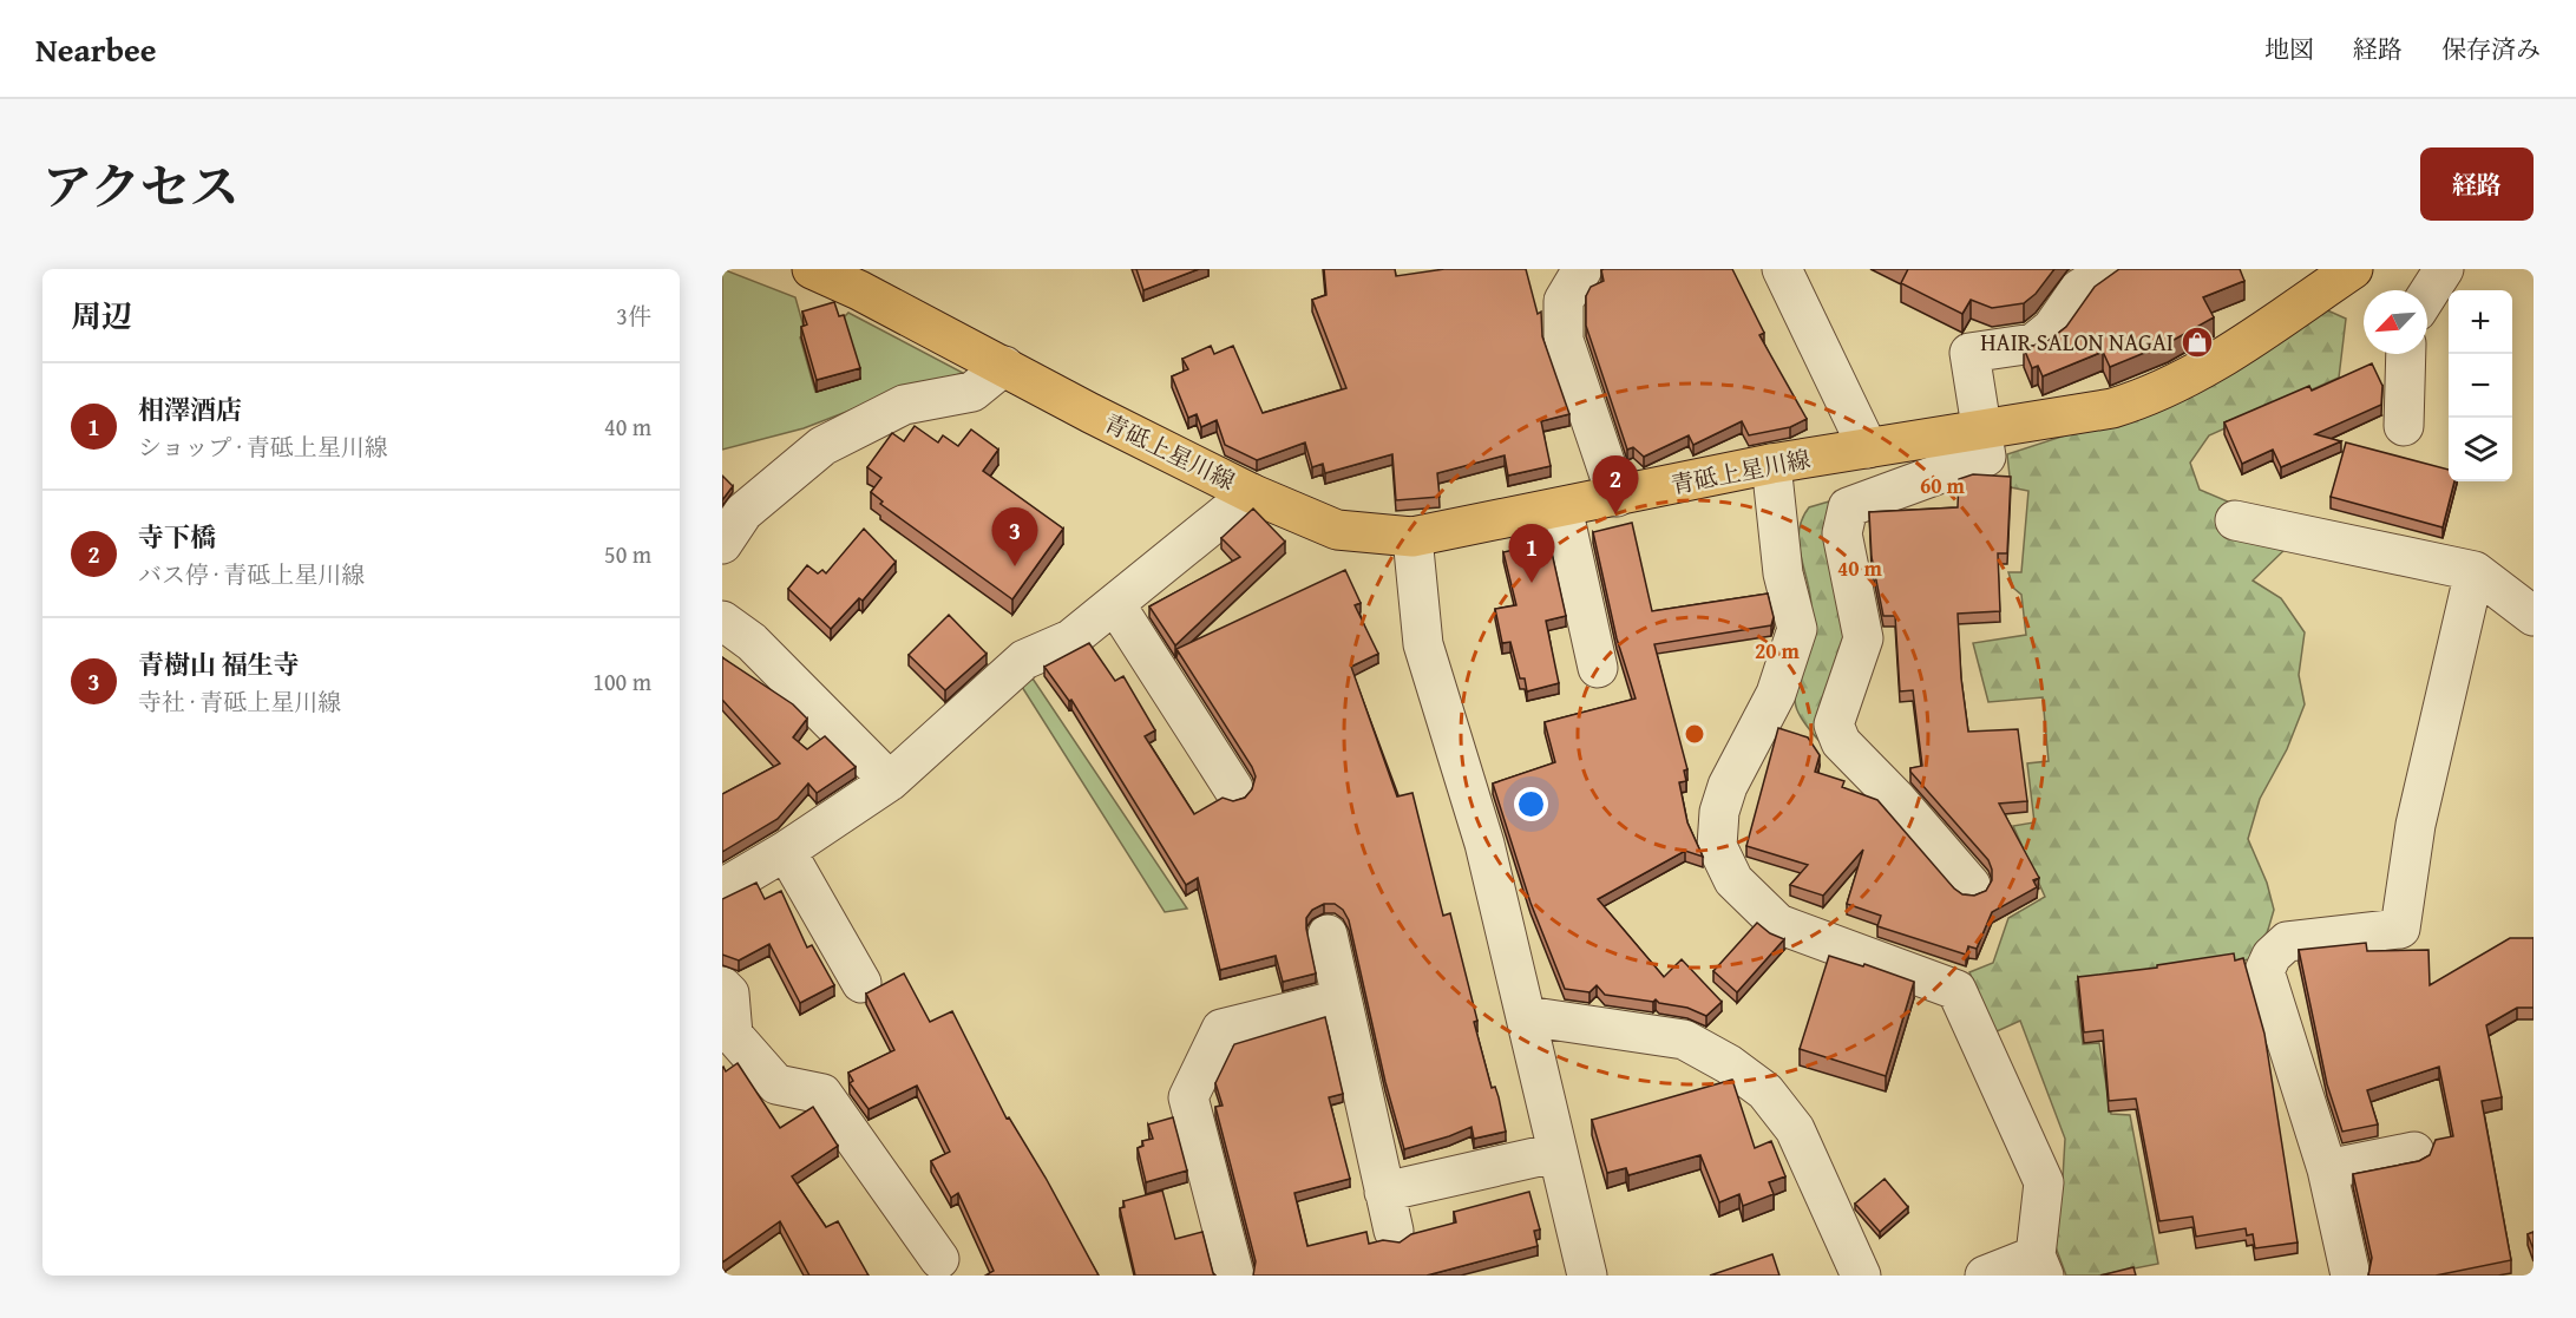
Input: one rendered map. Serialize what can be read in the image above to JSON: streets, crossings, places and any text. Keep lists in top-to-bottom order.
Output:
{
  "streets": {
    "main road": ["青砥上星川線"]
  },
  "places": {
    "shop": ["HAIR SALON NAGAI"]
  },
  "north": "bottom left",
  "page": {
    "header": "Nearbee",
    "nav": ["地図", "経路", "保存済み"],
    "title": "アクセス",
    "buttons": "経路",
    "heading": ["周辺", "3件"],
    "map_buttons": ["+", "−"],
    "list": [
      {
        "mark": "1",
        "name": "相澤酒店",
        "note": "ショップ · 青砥上星川線",
        "value": "40 m"
      },
      {
        "mark": "2",
        "name": "寺下橋",
        "note": "バス停 · 青砥上星川線",
        "value": "50 m"
      },
      {
        "mark": "3",
        "name": "青樹山 福生寺",
        "note": "寺社 · 青砥上星川線",
        "value": "100 m"
      }
    ],
    "pins": ["2", "3", "1"]
  },
  "rings": ["60 m", "40 m", "20 m"]
}
